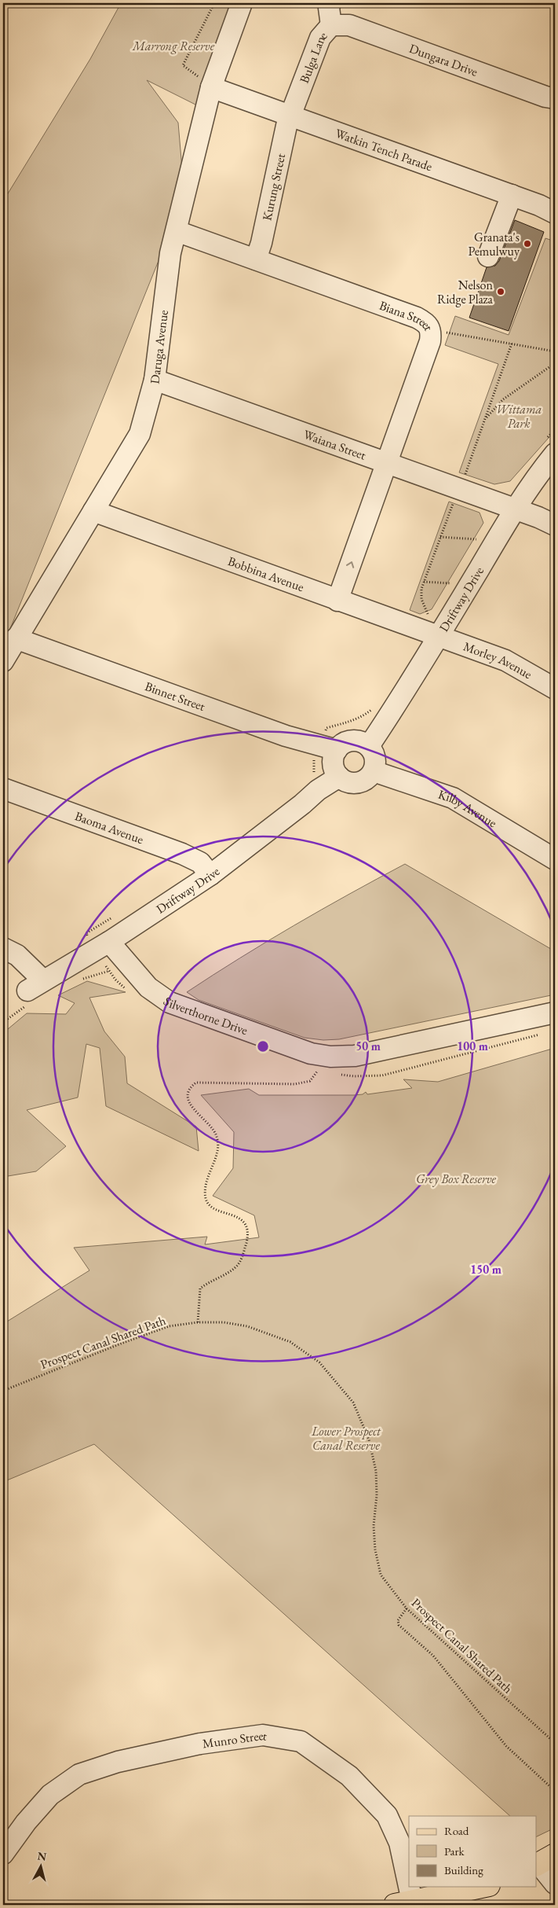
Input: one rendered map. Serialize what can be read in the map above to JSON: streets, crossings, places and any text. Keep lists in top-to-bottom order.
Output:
{
  "streets": {
    "street": [
      "Bulga Lane",
      "Dungara Drive",
      "Watkin Tench Parade",
      "Kurung Street",
      "Biana Street",
      "Daruga Avenue",
      "Waiana Street",
      "Bobbina Avenue",
      "Driftway Drive",
      "Morley Avenue",
      "Binnet Street",
      "Kilby Avenue",
      "Baoma Avenue",
      "Silverthorne Drive",
      "Munro Street"
    ],
    "path": ["Prospect Canal Shared Path"]
  },
  "crossings": [
    ["Bulga Lane", "Dungara Drive"],
    ["Bulga Lane", "Watkin Tench Parade"],
    ["Bulga Lane", "Kurung Street"],
    ["Watkin Tench Parade", "Kurung Street"],
    ["Watkin Tench Parade", "Daruga Avenue"],
    ["Kurung Street", "Biana Street"],
    ["Biana Street", "Daruga Avenue"],
    ["Biana Street", "Waiana Street"],
    ["Biana Street", "Bobbina Avenue"],
    ["Daruga Avenue", "Waiana Street"],
    ["Daruga Avenue", "Bobbina Avenue"],
    ["Daruga Avenue", "Binnet Street"],
    ["Waiana Street", "Driftway Drive"],
    ["Bobbina Avenue", "Driftway Drive"],
    ["Bobbina Avenue", "Morley Avenue"],
    ["Driftway Drive", "Morley Avenue"],
    ["Driftway Drive", "Binnet Street"],
    ["Driftway Drive", "Kilby Avenue"],
    ["Driftway Drive", "Baoma Avenue"],
    ["Driftway Drive", "Silverthorne Drive"],
    ["Binnet Street", "Kilby Avenue"]
  ],
  "parks": [
    "Marrong Reserve",
    "Wittama Park",
    "Grey Box Reserve",
    "Lower Prospect Canal Reserve"
  ],
  "places": ["Granata's Pemulwuy", "Nelson Ridge Plaza"],
  "legend": ["Road", "Park", "Building"],
  "north": "top",
  "rings": ["50 m", "100 m", "150 m"]
}
